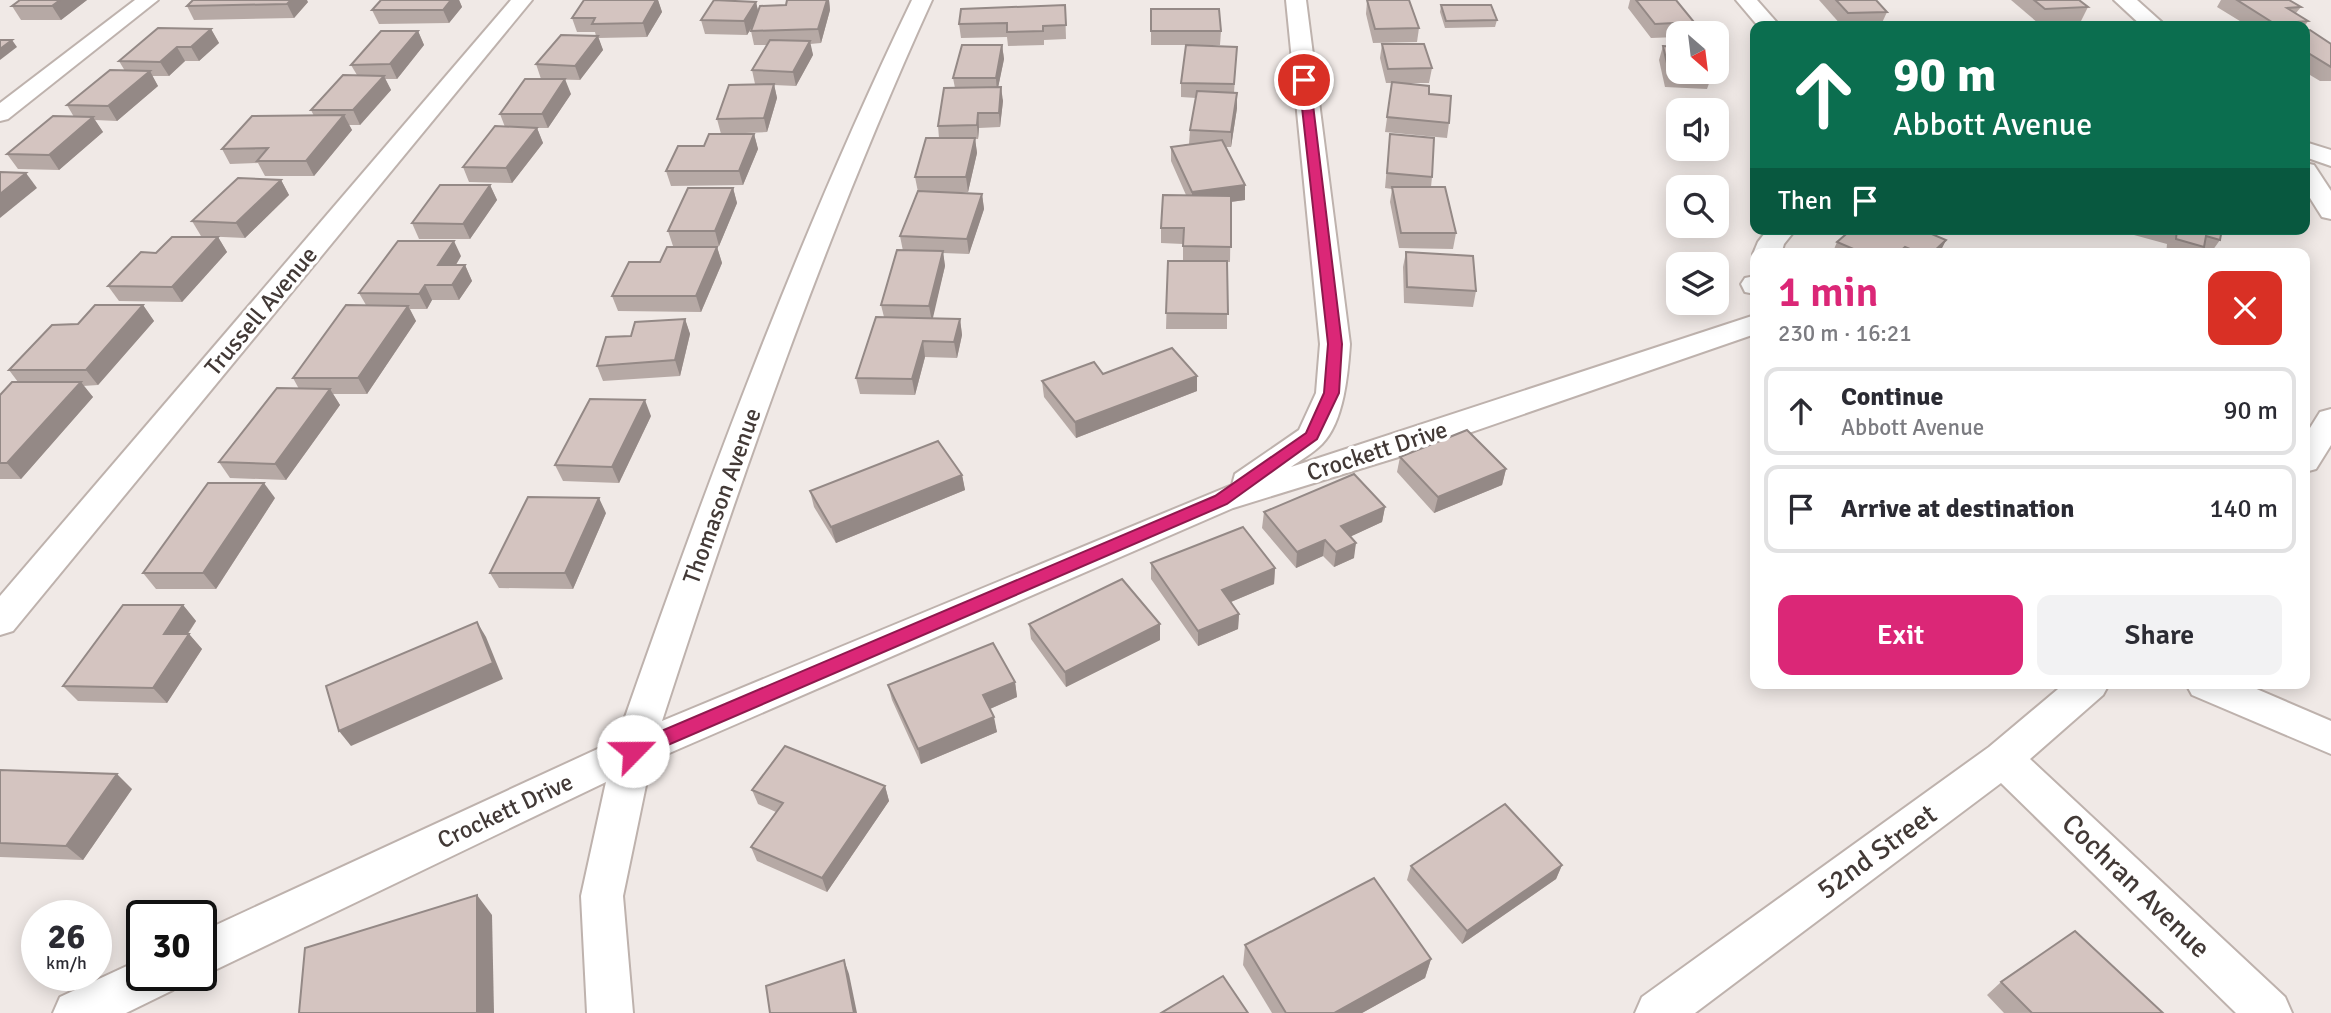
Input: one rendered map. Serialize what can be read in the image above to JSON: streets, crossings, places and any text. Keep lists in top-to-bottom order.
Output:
{
  "streets": {
    "street": [
      "Trussell Avenue",
      "Crockett Drive",
      "Thomason Avenue",
      "52nd Street",
      "Cochran Avenue"
    ]
  },
  "crossings": [
    ["Crockett Drive", "Thomason Avenue"],
    ["52nd Street", "Cochran Avenue"]
  ],
  "north": "bottom right",
  "page": {
    "turn": ["90 m", "Abbott Avenue"],
    "then": "Then",
    "heading": ["1 min", "230 m · 16:21"],
    "list": [
      {
        "name": "Continue",
        "note": "Abbott Avenue",
        "value": "90 m"
      },
      {
        "name": "Arrive at destination",
        "value": "140 m"
      }
    ],
    "buttons": ["Exit", "Share"],
    "speed": "26 km/h",
    "limit": "30"
  }
}
